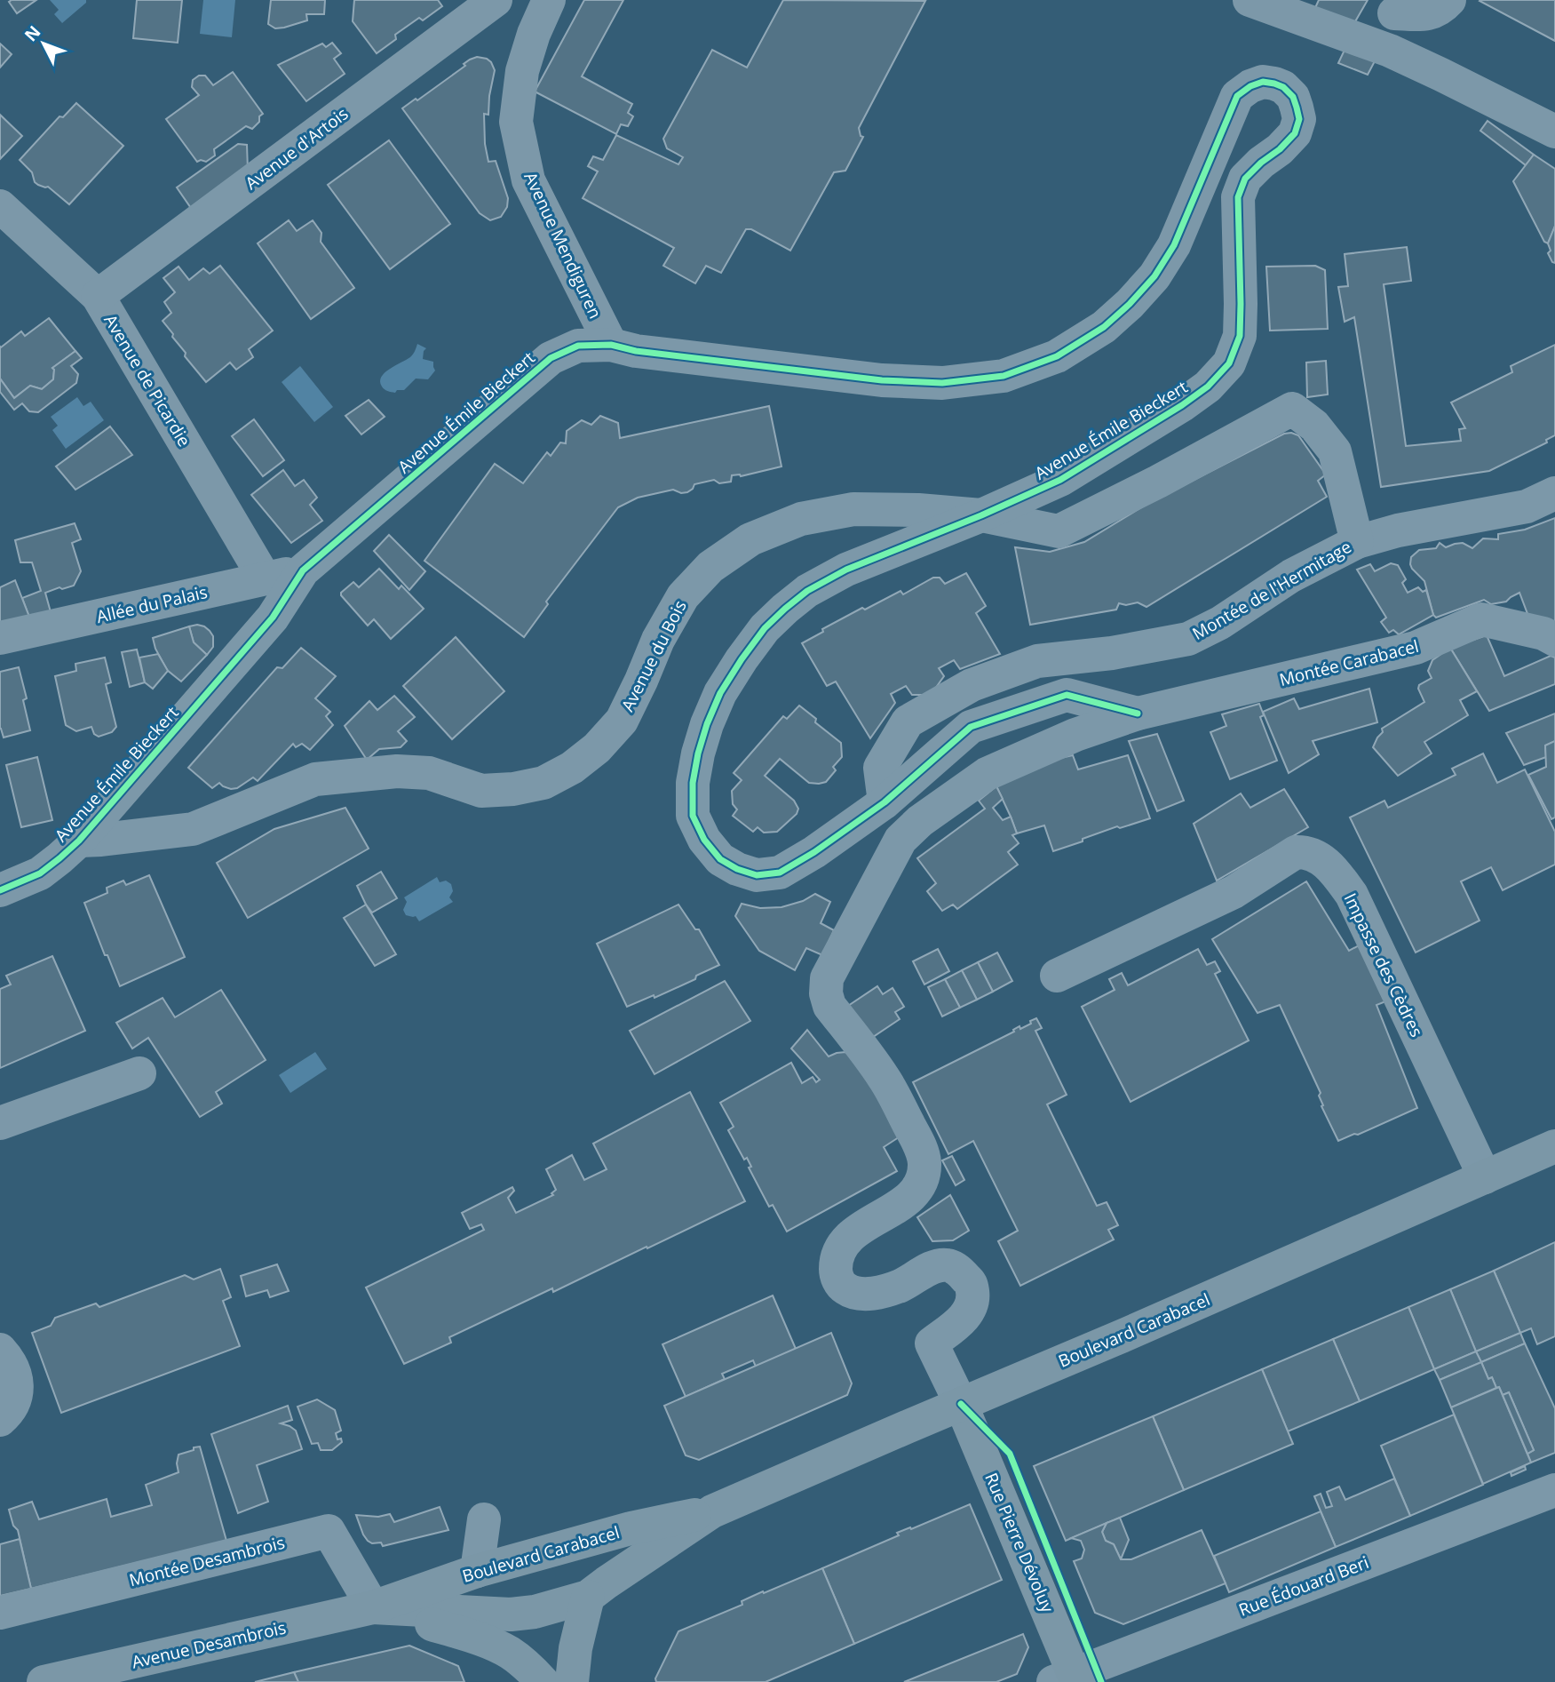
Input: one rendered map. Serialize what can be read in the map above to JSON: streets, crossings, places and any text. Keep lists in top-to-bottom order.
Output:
{
  "streets": {
    "main road": ["Boulevard Carabacel", "Rue Pierre Dévoluy", "Avenue Desambrois"],
    "street": [
      "Avenue d'Artois",
      "Avenue Mendiguren",
      "Avenue de Picardie",
      "Avenue Émile Bieckert",
      "Montée de l'Hermitage",
      "Allée du Palais",
      "Avenue du Bois",
      "Montée Carabacel",
      "Impasse des Cèdres",
      "Montée Desambrois",
      "Rue Édouard Beri"
    ]
  },
  "crossings": [
    ["Avenue d'Artois", "Avenue de Picardie"],
    ["Avenue Mendiguren", "Avenue Émile Bieckert"],
    ["Avenue de Picardie", "Allée du Palais"],
    ["Avenue Émile Bieckert", "Montée de l'Hermitage"],
    ["Avenue Émile Bieckert", "Allée du Palais"],
    ["Avenue Émile Bieckert", "Avenue du Bois"],
    ["Avenue Émile Bieckert", "Montée Carabacel"],
    ["Montée de l'Hermitage", "Avenue du Bois"],
    ["Impasse des Cèdres", "Boulevard Carabacel"],
    ["Boulevard Carabacel", "Rue Pierre Dévoluy"],
    ["Boulevard Carabacel", "Montée Desambrois"],
    ["Boulevard Carabacel", "Avenue Desambrois"],
    ["Rue Pierre Dévoluy", "Rue Édouard Beri"],
    ["Montée Desambrois", "Avenue Desambrois"]
  ],
  "north": "top left"
}
